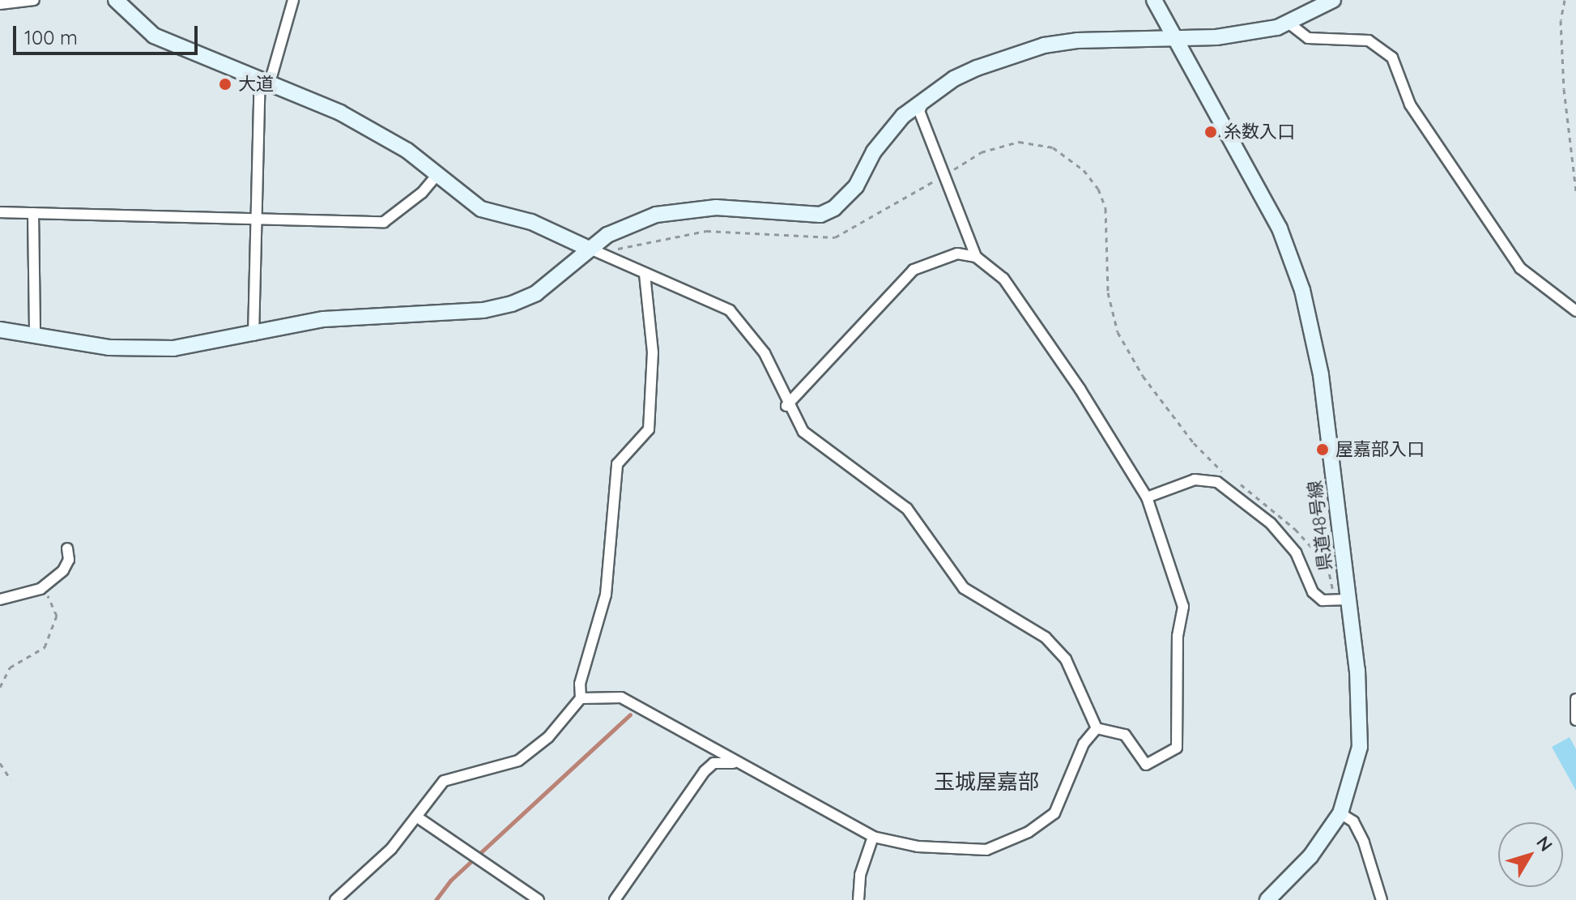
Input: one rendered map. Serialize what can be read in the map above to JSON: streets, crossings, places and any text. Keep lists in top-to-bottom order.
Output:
{
  "streets": {
    "street": ["県道48号線"]
  },
  "districts": ["玉城屋嘉部"],
  "places": ["大道", "糸数入口", "屋嘉部入口"],
  "scale_bar": "100 m",
  "north": "top right"
}
